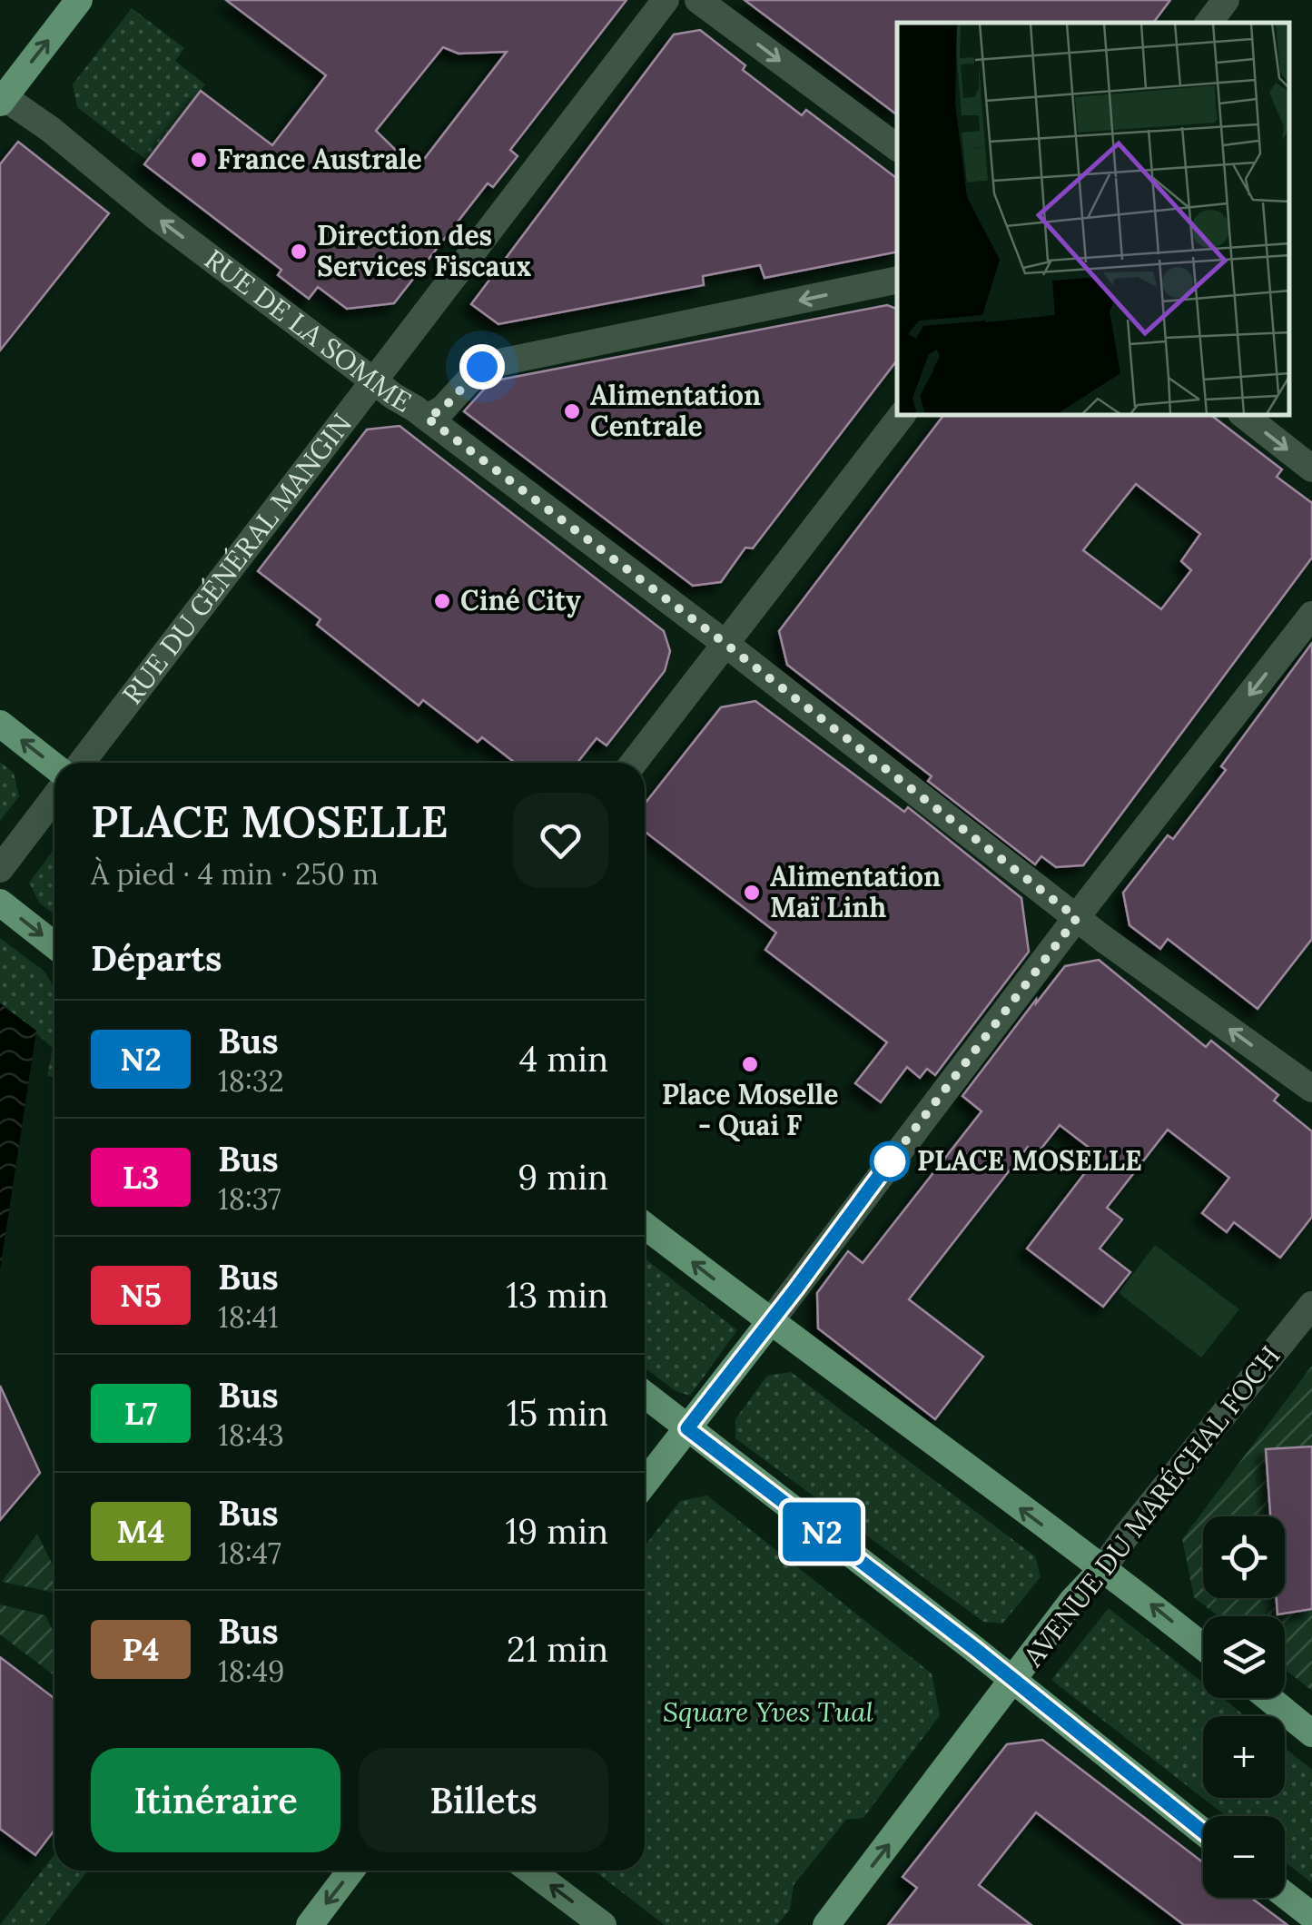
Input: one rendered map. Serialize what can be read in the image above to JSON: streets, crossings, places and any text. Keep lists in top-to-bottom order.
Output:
{
  "streets": {
    "main road": ["AVENUE DU MARÉCHAL FOCH"],
    "street": ["RUE DE LA SOMME", "RUE DU GÉNÉRAL MANGIN"]
  },
  "crossings": [
    ["RUE DE LA SOMME", "RUE DU GÉNÉRAL MANGIN"]
  ],
  "one_way": ["RUE DE LA SOMME", "AVENUE DU MARÉCHAL FOCH"],
  "parks": ["Square Yves Tual"],
  "places": [
    "France Australe",
    "Direction des Services Fiscaux",
    "Alimentation Centrale",
    "Ciné City",
    "Alimentation Maï Linh",
    "Place Moselle - Quai F",
    "PLACE MOSELLE"
  ],
  "lines": ["bus line N2"],
  "page": {
    "on_map": "N2",
    "heading": [
      ["PLACE MOSELLE", "À pied · 4 min · 250 m"],
      "Départs"
    ],
    "list": [
      {
        "mark": "N2",
        "name": "Bus",
        "note": "18:32",
        "value": "4 min"
      },
      {
        "mark": "L3",
        "name": "Bus",
        "note": "18:37",
        "value": "9 min"
      },
      {
        "mark": "N5",
        "name": "Bus",
        "note": "18:41",
        "value": "13 min"
      },
      {
        "mark": "L7",
        "name": "Bus",
        "note": "18:43",
        "value": "15 min"
      },
      {
        "mark": "M4",
        "name": "Bus",
        "note": "18:47",
        "value": "19 min"
      },
      {
        "mark": "P4",
        "name": "Bus",
        "note": "18:49",
        "value": "21 min"
      }
    ],
    "map_buttons": ["+", "−"],
    "buttons": ["Itinéraire", "Billets"]
  }
}
